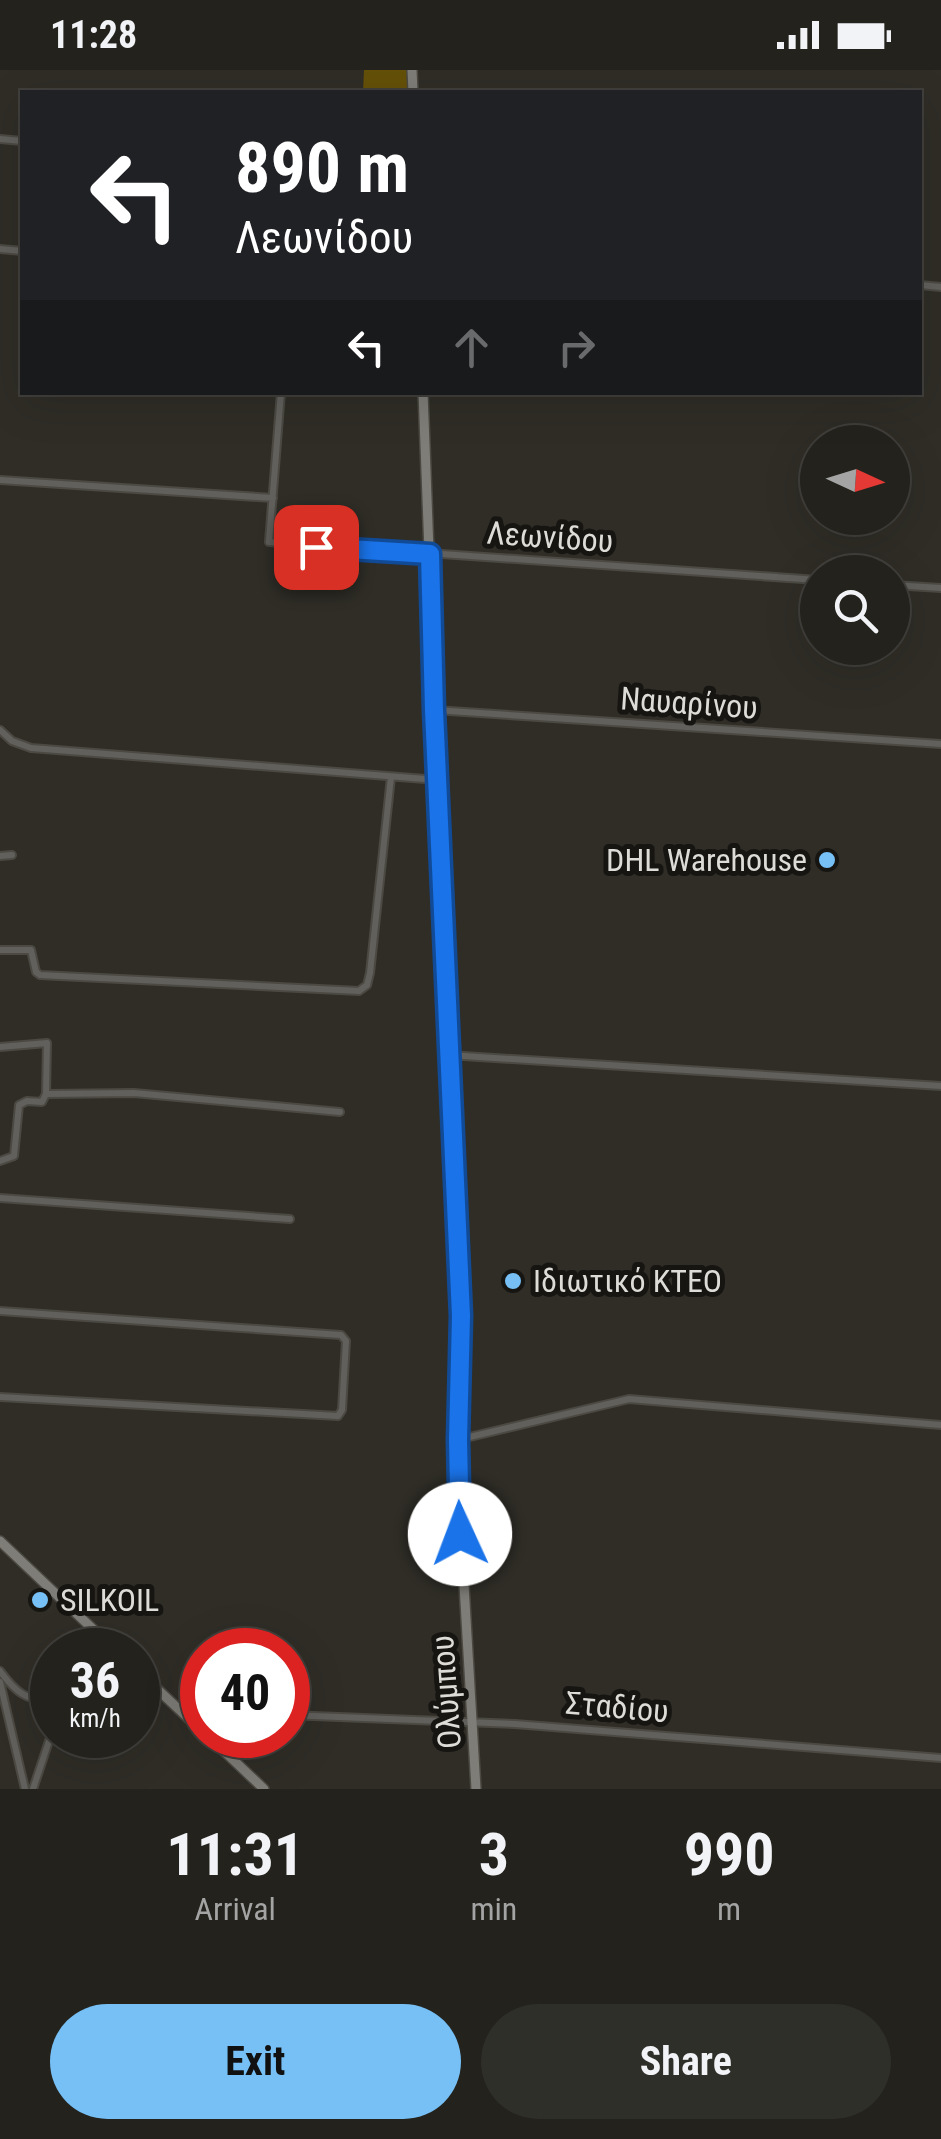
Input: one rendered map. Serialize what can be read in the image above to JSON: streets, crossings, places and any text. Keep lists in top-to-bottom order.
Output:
{
  "streets": {
    "street": [
      "Λεωνίδου",
      "Ναυαρίνου",
      "Ολύμπου",
      "Σταδίου"
    ]
  },
  "crossings": [
    ["Λεωνίδου", "Ολύμπου"],
    ["Ναυαρίνου", "Ολύμπου"],
    ["Ολύμπου", "Σταδίου"]
  ],
  "places": ["DHL Warehouse", "Ιδιωτικό ΚΤΕΟ", "SILKOIL"],
  "north": "right",
  "page": {
    "status": "11:28",
    "turn": ["890 m", "Λεωνίδου"],
    "speed": "36 km/h",
    "limit": "40",
    "eta": [
      "11:31",
      "Arrival",
      "3",
      "min",
      "990",
      "m"
    ],
    "buttons": ["Exit", "Share"]
  }
}
